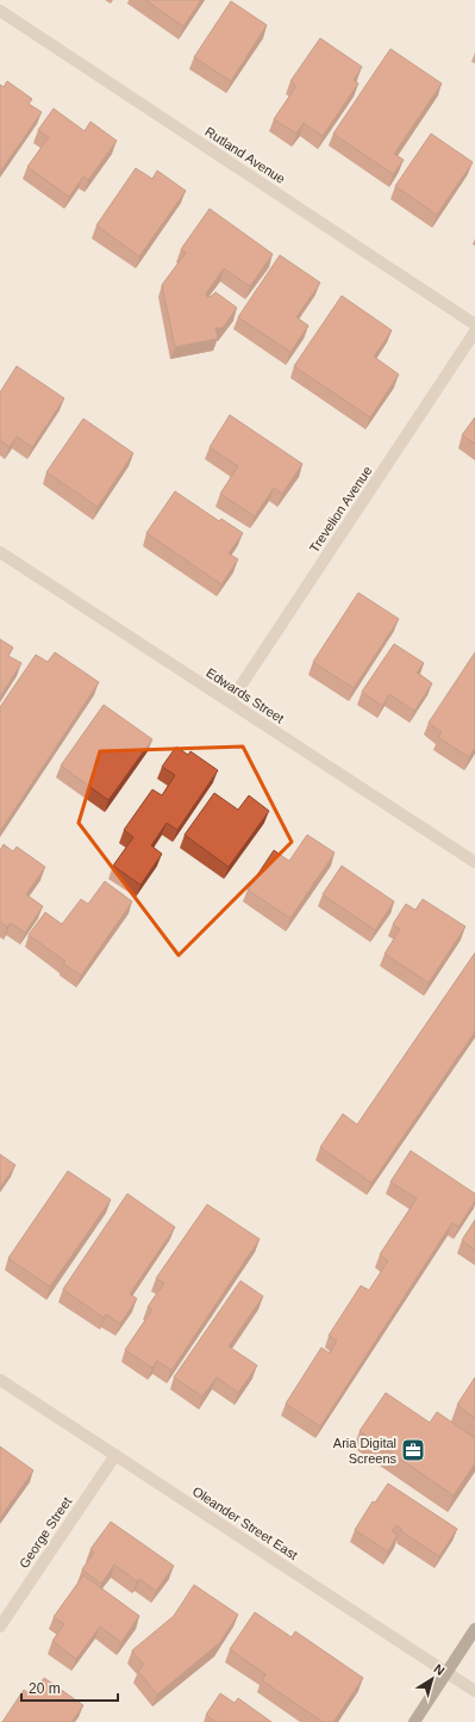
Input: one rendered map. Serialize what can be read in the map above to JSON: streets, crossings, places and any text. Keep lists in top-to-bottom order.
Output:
{
  "streets": {
    "street": [
      "Rutland Avenue",
      "Trevelion Avenue",
      "Edwards Street",
      "Oleander Street East",
      "George Street"
    ]
  },
  "crossings": [
    ["Trevelion Avenue", "Edwards Street"],
    ["Oleander Street East", "George Street"]
  ],
  "places": {
    "office": ["Aria Digital Screens"]
  },
  "scale_bar": "20 m",
  "north": "top right"
}
